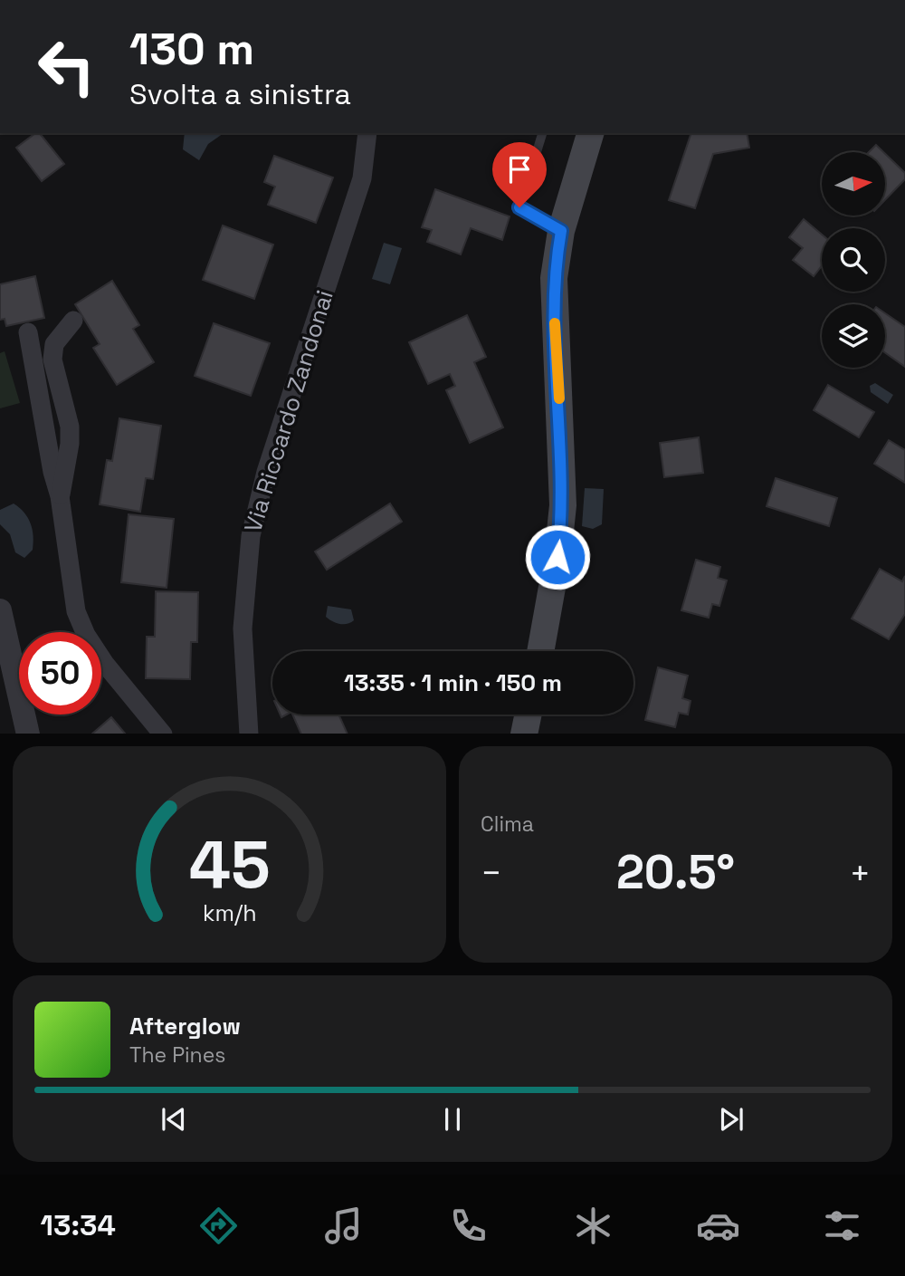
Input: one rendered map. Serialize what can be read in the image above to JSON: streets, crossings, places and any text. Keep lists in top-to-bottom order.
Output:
{
  "streets": {
    "street": ["Via Riccardo Zandonai"]
  },
  "north": "right",
  "page": {
    "turn": ["130 m", "Svolta a sinistra"],
    "limit": "50",
    "trip": "13:35 · 1 min · 150 m",
    "tile": "Clima",
    "heat": ["−", "20.5°", "+"],
    "song": ["Afterglow", "The Pines"],
    "tabs": "13:34",
    "gauge": ["45", "km/h"]
  }
}
